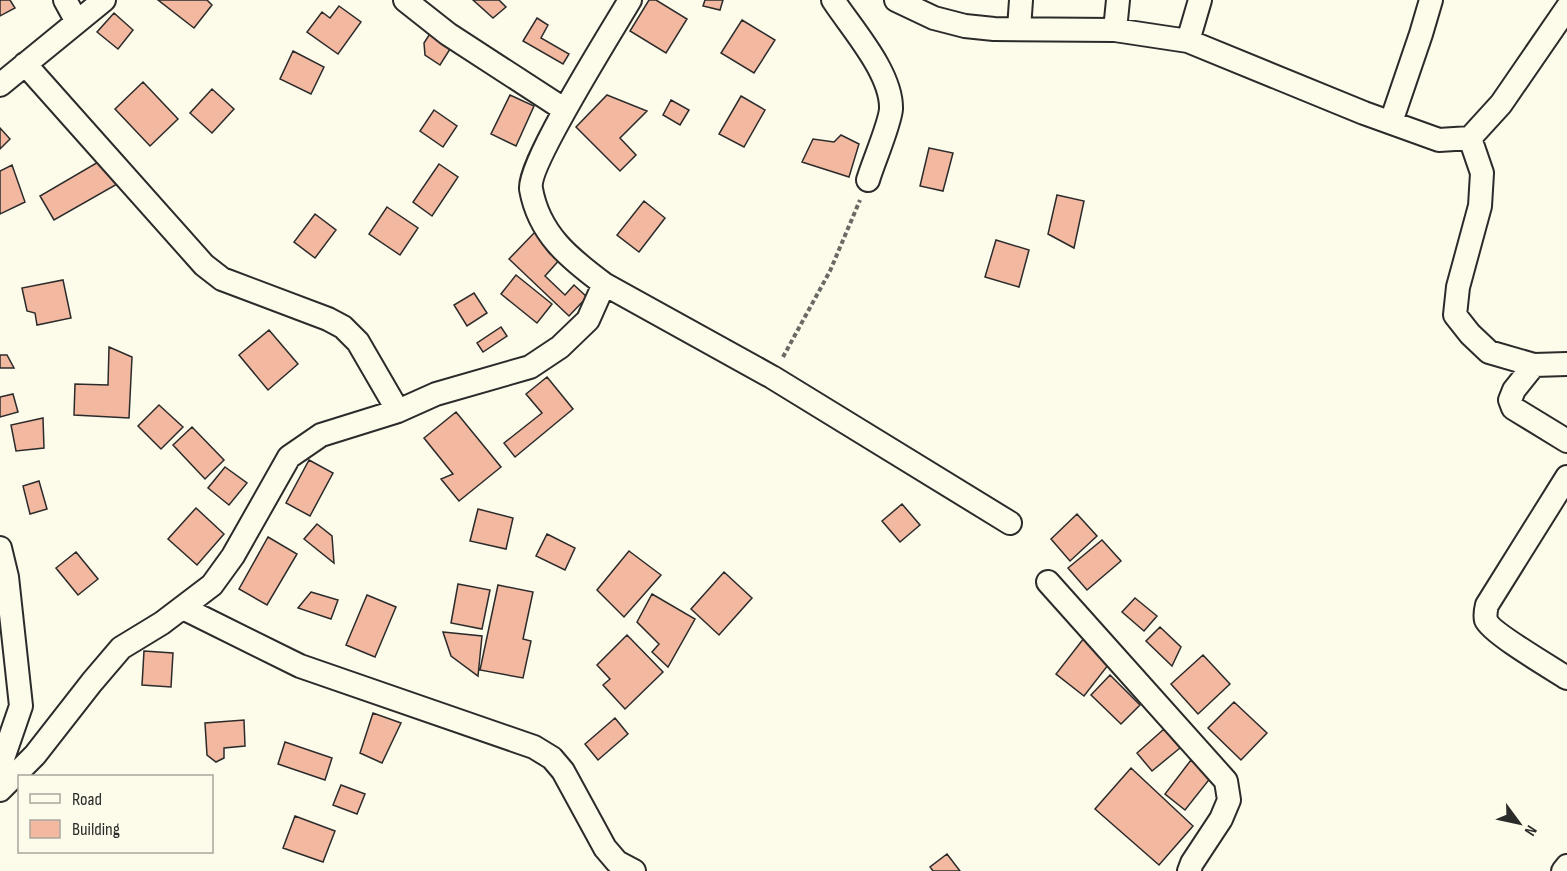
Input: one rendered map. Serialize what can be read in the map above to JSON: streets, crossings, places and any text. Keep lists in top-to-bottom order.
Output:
{
  "legend": ["Road", "Building"],
  "north": "bottom right"
}
